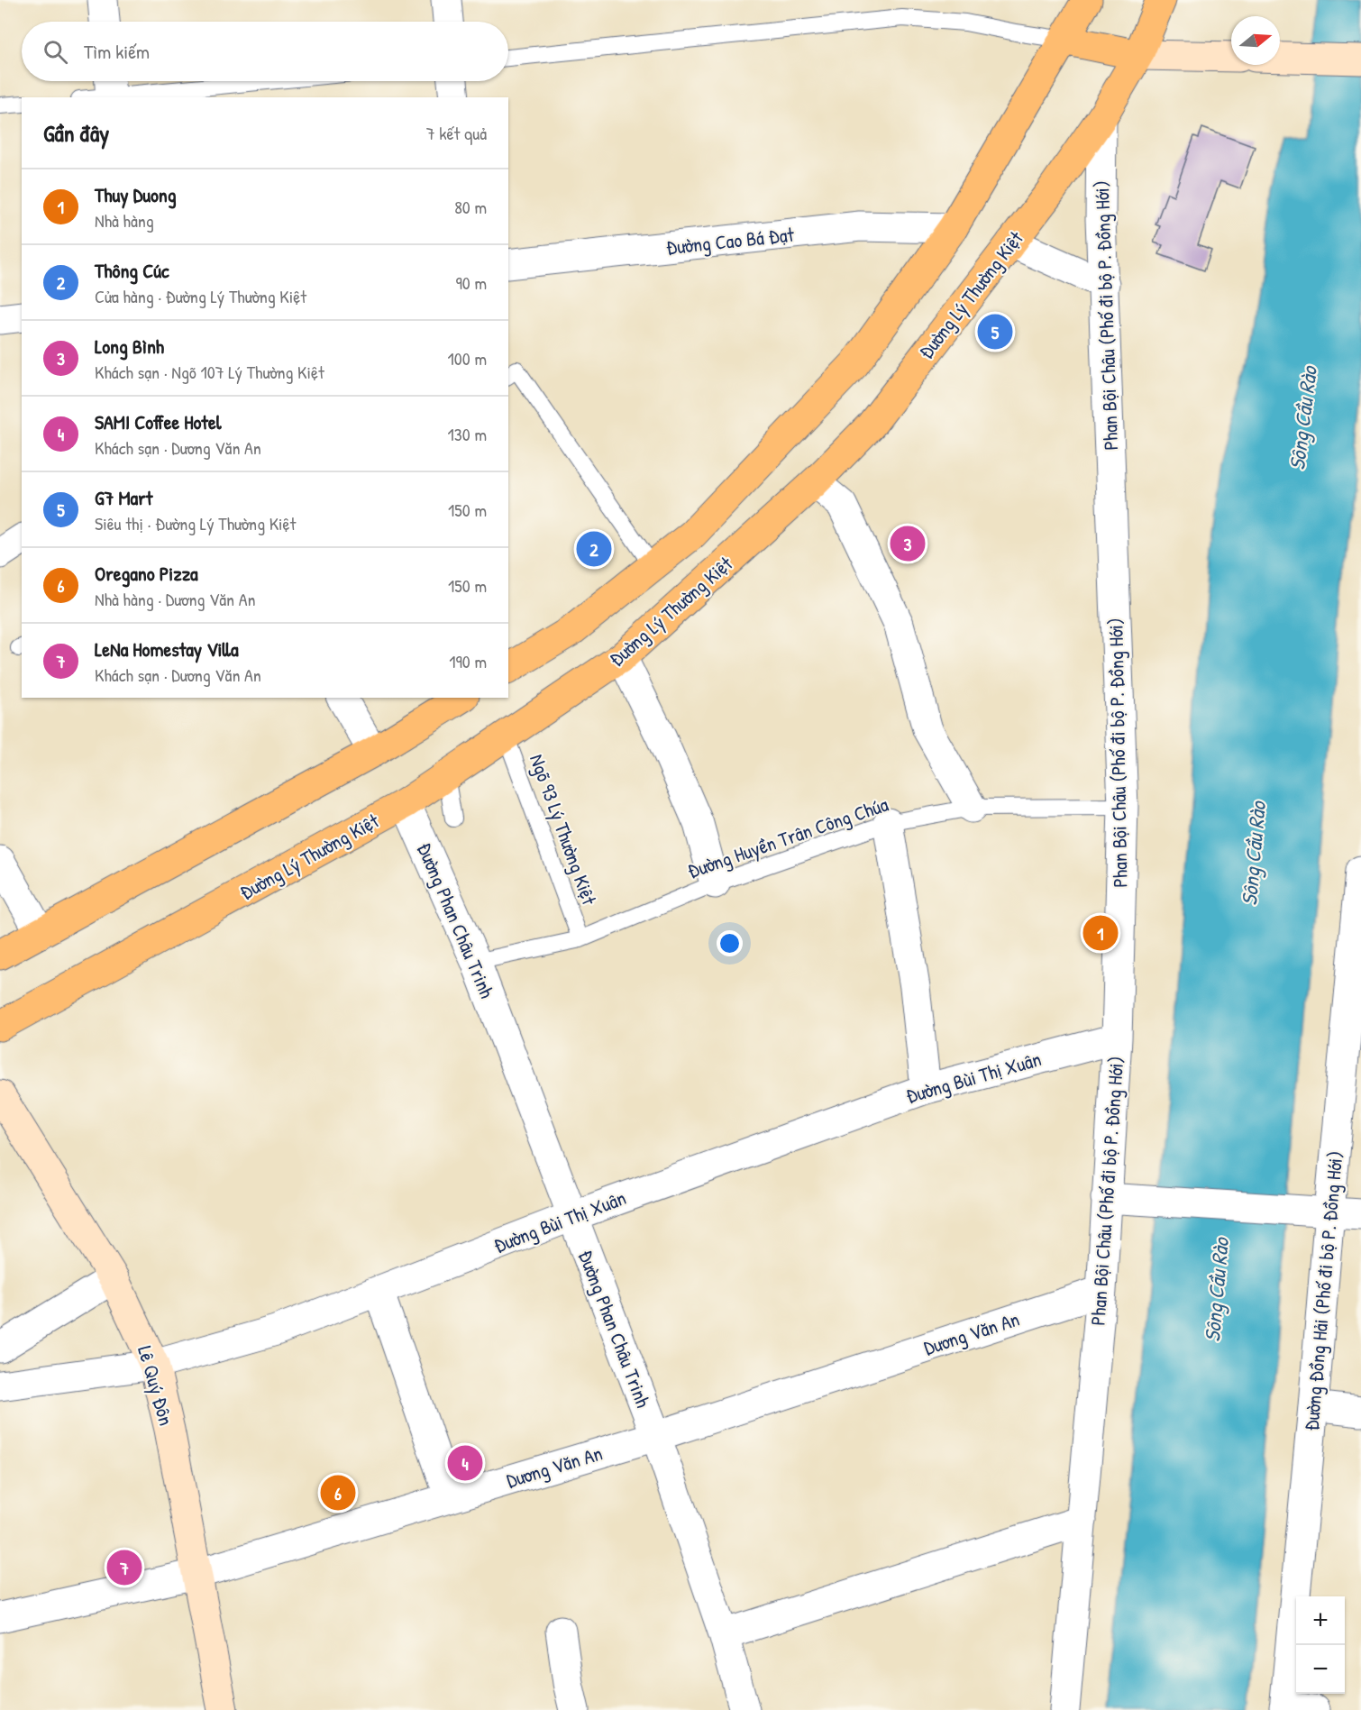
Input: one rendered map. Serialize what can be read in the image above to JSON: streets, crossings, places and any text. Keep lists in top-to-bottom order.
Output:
{
  "streets": {
    "main road": ["Đường Lý Thường Kiệt", "Lê Quý Đôn"],
    "street": [
      "Đường Cao Bá Đạt",
      "Phan Bội Châu (Phố đi bộ P. Đồng Hới)",
      "Đường Phan Châu Trinh",
      "Đường Bùi Thị Xuân",
      "Đường Đồng Hải (Phố đi bộ P. Đồng Hới)",
      "Dương Văn An"
    ],
    "lane": ["Ngõ 93 Lý Thường Kiệt", "Đường Huyền Trân Công Chúa"]
  },
  "crossings": [
    ["Đường Lý Thường Kiệt", "Phan Bội Châu (Phố đi bộ P. Đồng Hới)"],
    ["Đường Lý Thường Kiệt", "Ngõ 93 Lý Thường Kiệt"],
    ["Đường Lý Thường Kiệt", "Đường Phan Châu Trinh"],
    ["Phan Bội Châu (Phố đi bộ P. Đồng Hới)", "Đường Huyền Trân Công Chúa"],
    ["Phan Bội Châu (Phố đi bộ P. Đồng Hới)", "Đường Bùi Thị Xuân"],
    ["Phan Bội Châu (Phố đi bộ P. Đồng Hới)", "Dương Văn An"],
    ["Ngõ 93 Lý Thường Kiệt", "Đường Huyền Trân Công Chúa"],
    ["Đường Huyền Trân Công Chúa", "Đường Phan Châu Trinh"],
    ["Đường Phan Châu Trinh", "Đường Bùi Thị Xuân"],
    ["Đường Phan Châu Trinh", "Dương Văn An"],
    ["Đường Bùi Thị Xuân", "Lê Quý Đôn"],
    ["Dương Văn An", "Lê Quý Đôn"]
  ],
  "water": ["Sông Cầu Rào"],
  "north": "right",
  "page": {
    "search": "Tìm kiếm",
    "heading": ["Gần đây", "7 kết quả"],
    "list": [
      {
        "mark": "1",
        "name": "Thuy Duong",
        "note": "Nhà hàng",
        "value": "80 m"
      },
      {
        "mark": "2",
        "name": "Thông Cúc",
        "note": "Cửa hàng · Đường Lý Thường Kiệt",
        "value": "90 m"
      },
      {
        "mark": "3",
        "name": "Long Bình",
        "note": "Khách sạn · Ngõ 107 Lý Thường Kiệt",
        "value": "100 m"
      },
      {
        "mark": "4",
        "name": "SAMI Coffee Hotel",
        "note": "Khách sạn · Dương Văn An",
        "value": "130 m"
      },
      {
        "mark": "5",
        "name": "G7 Mart",
        "note": "Siêu thị · Đường Lý Thường Kiệt",
        "value": "150 m"
      },
      {
        "mark": "6",
        "name": "Oregano Pizza",
        "note": "Nhà hàng · Dương Văn An",
        "value": "150 m"
      },
      {
        "mark": "7",
        "name": "LeNa Homestay Villa",
        "note": "Khách sạn · Dương Văn An",
        "value": "190 m"
      }
    ],
    "pins": [
      "5",
      "3",
      "2",
      "1",
      "4",
      "6",
      "7"
    ],
    "map_buttons": ["+", "−"]
  }
}
